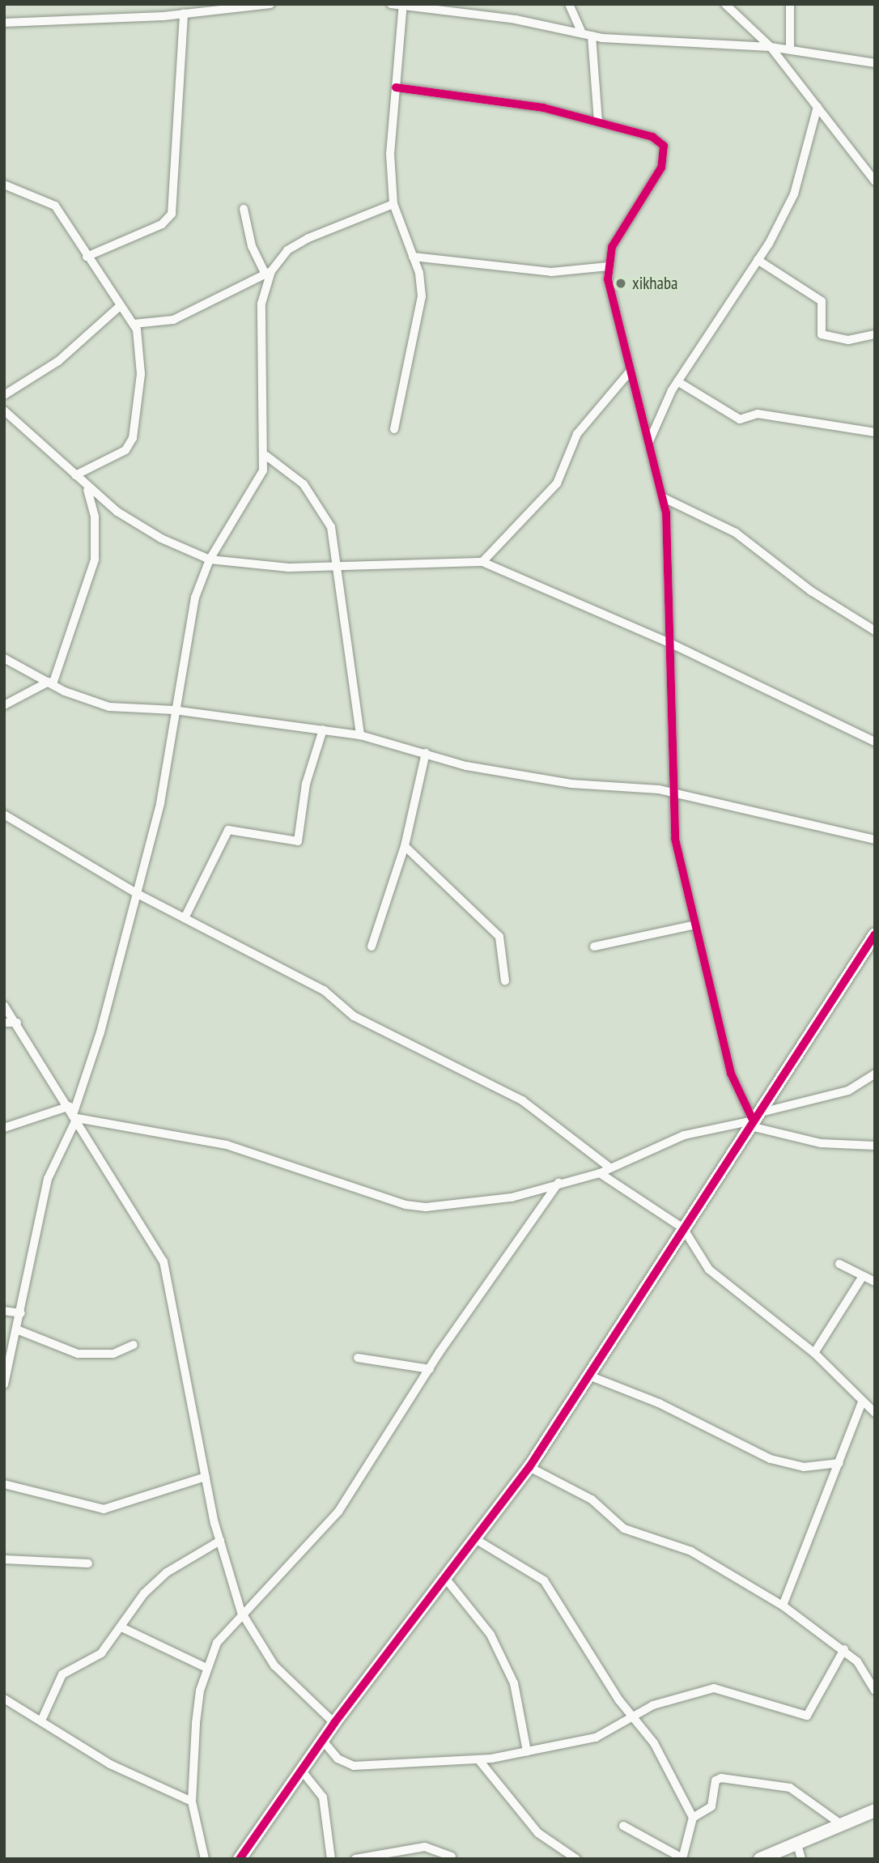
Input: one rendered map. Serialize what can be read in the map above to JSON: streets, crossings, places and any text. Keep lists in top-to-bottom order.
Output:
{
  "places": ["xikhaba"]
}
